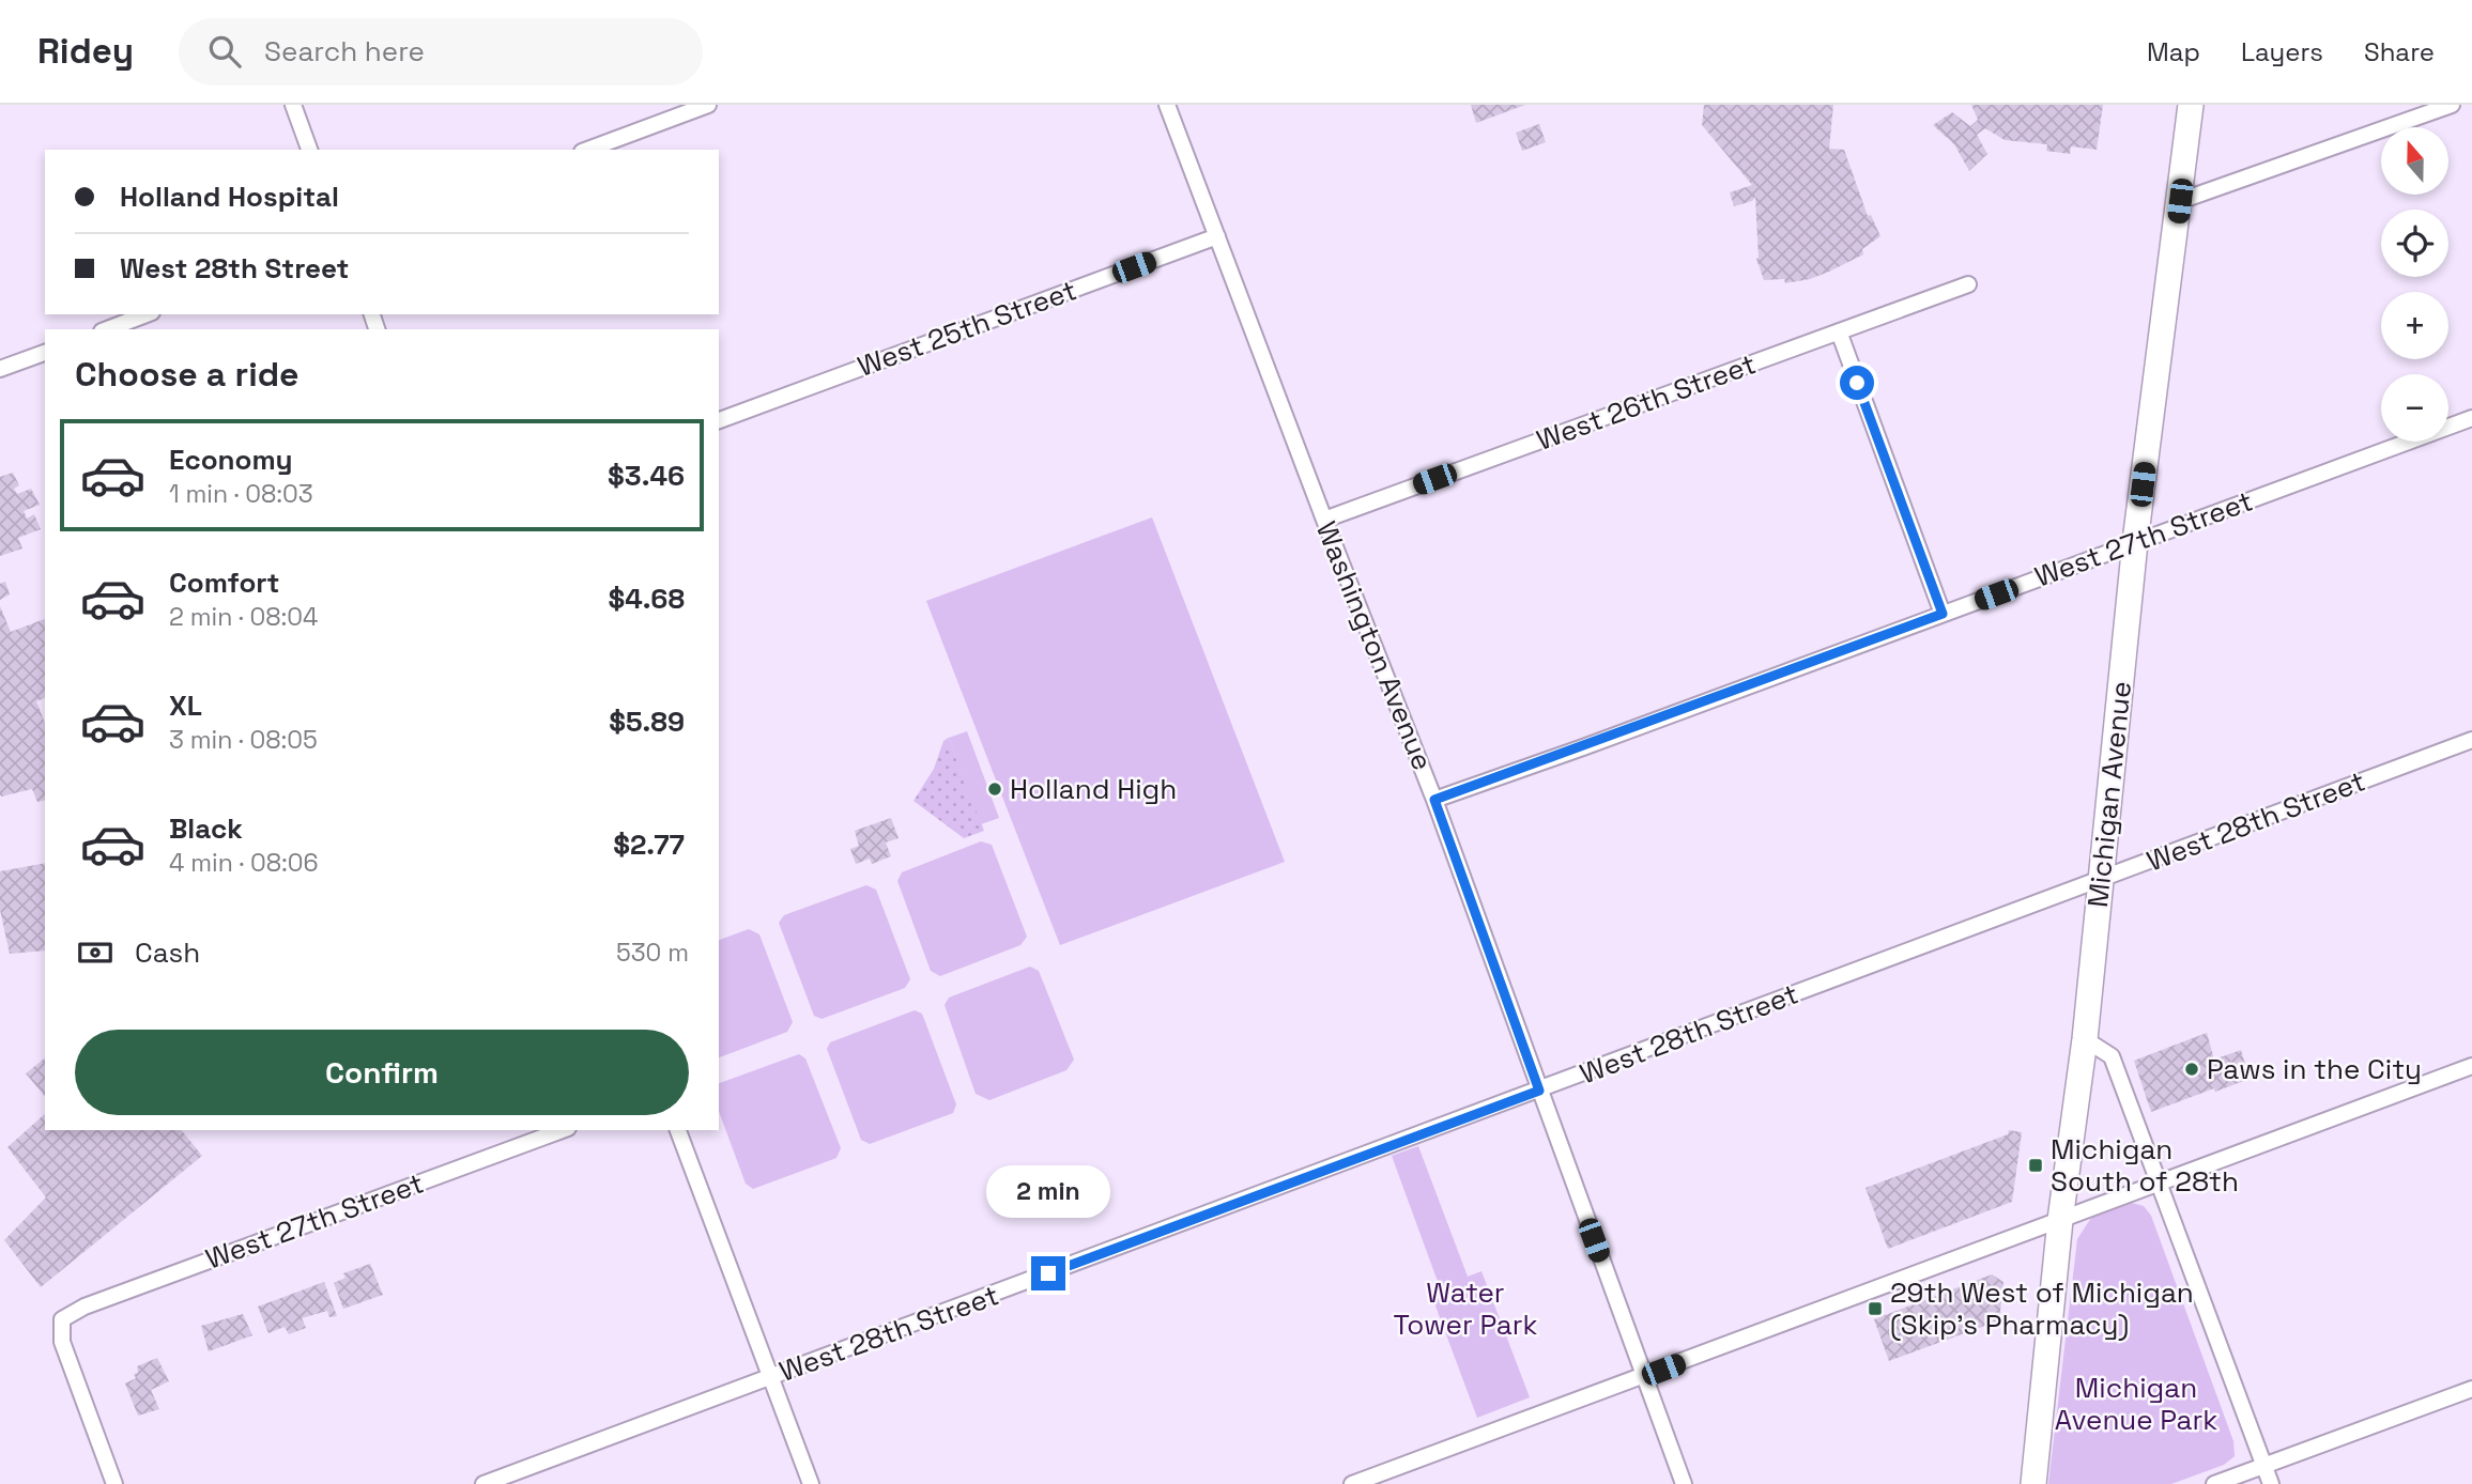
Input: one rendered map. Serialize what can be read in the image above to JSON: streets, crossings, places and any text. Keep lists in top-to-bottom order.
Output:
{
  "streets": {
    "main road": ["Michigan Avenue"],
    "street": [
      "West 25th Street",
      "West 26th Street",
      "West 27th Street",
      "Washington Avenue",
      "West 28th Street"
    ]
  },
  "crossings": [
    ["West 25th Street", "Washington Avenue"],
    ["West 26th Street", "Washington Avenue"],
    ["West 27th Street", "Washington Avenue"],
    ["West 27th Street", "Michigan Avenue"],
    ["Washington Avenue", "West 28th Street"],
    ["Michigan Avenue", "West 28th Street"]
  ],
  "parks": ["Water Tower Park", "Michigan Avenue Park"],
  "places": {
    "other": ["Holland High", "Paws in the City"],
    "transit": ["Michigan South of 28th", "29th West of Michigan (Skip's Pharmacy)"]
  },
  "north": "top",
  "page": {
    "header": "Ridey",
    "search": "Search here",
    "nav": ["Map", "Layers", "Share"],
    "map_buttons": ["+", "−"],
    "banner": ["Holland Hospital", "West 28th Street"],
    "heading": "Choose a ride",
    "list": [
      {
        "name": "Economy",
        "note": "1 min · 08:03",
        "value": "$3.46"
      },
      {
        "name": "Comfort",
        "note": "2 min · 08:04",
        "value": "$4.68"
      },
      {
        "name": "XL",
        "note": "3 min · 08:05",
        "value": "$5.89"
      },
      {
        "name": "Black",
        "note": "4 min · 08:06",
        "value": "$2.77"
      }
    ],
    "pay": ["Cash", "530 m"],
    "buttons": "Confirm",
    "bubble": "2 min"
  }
}
